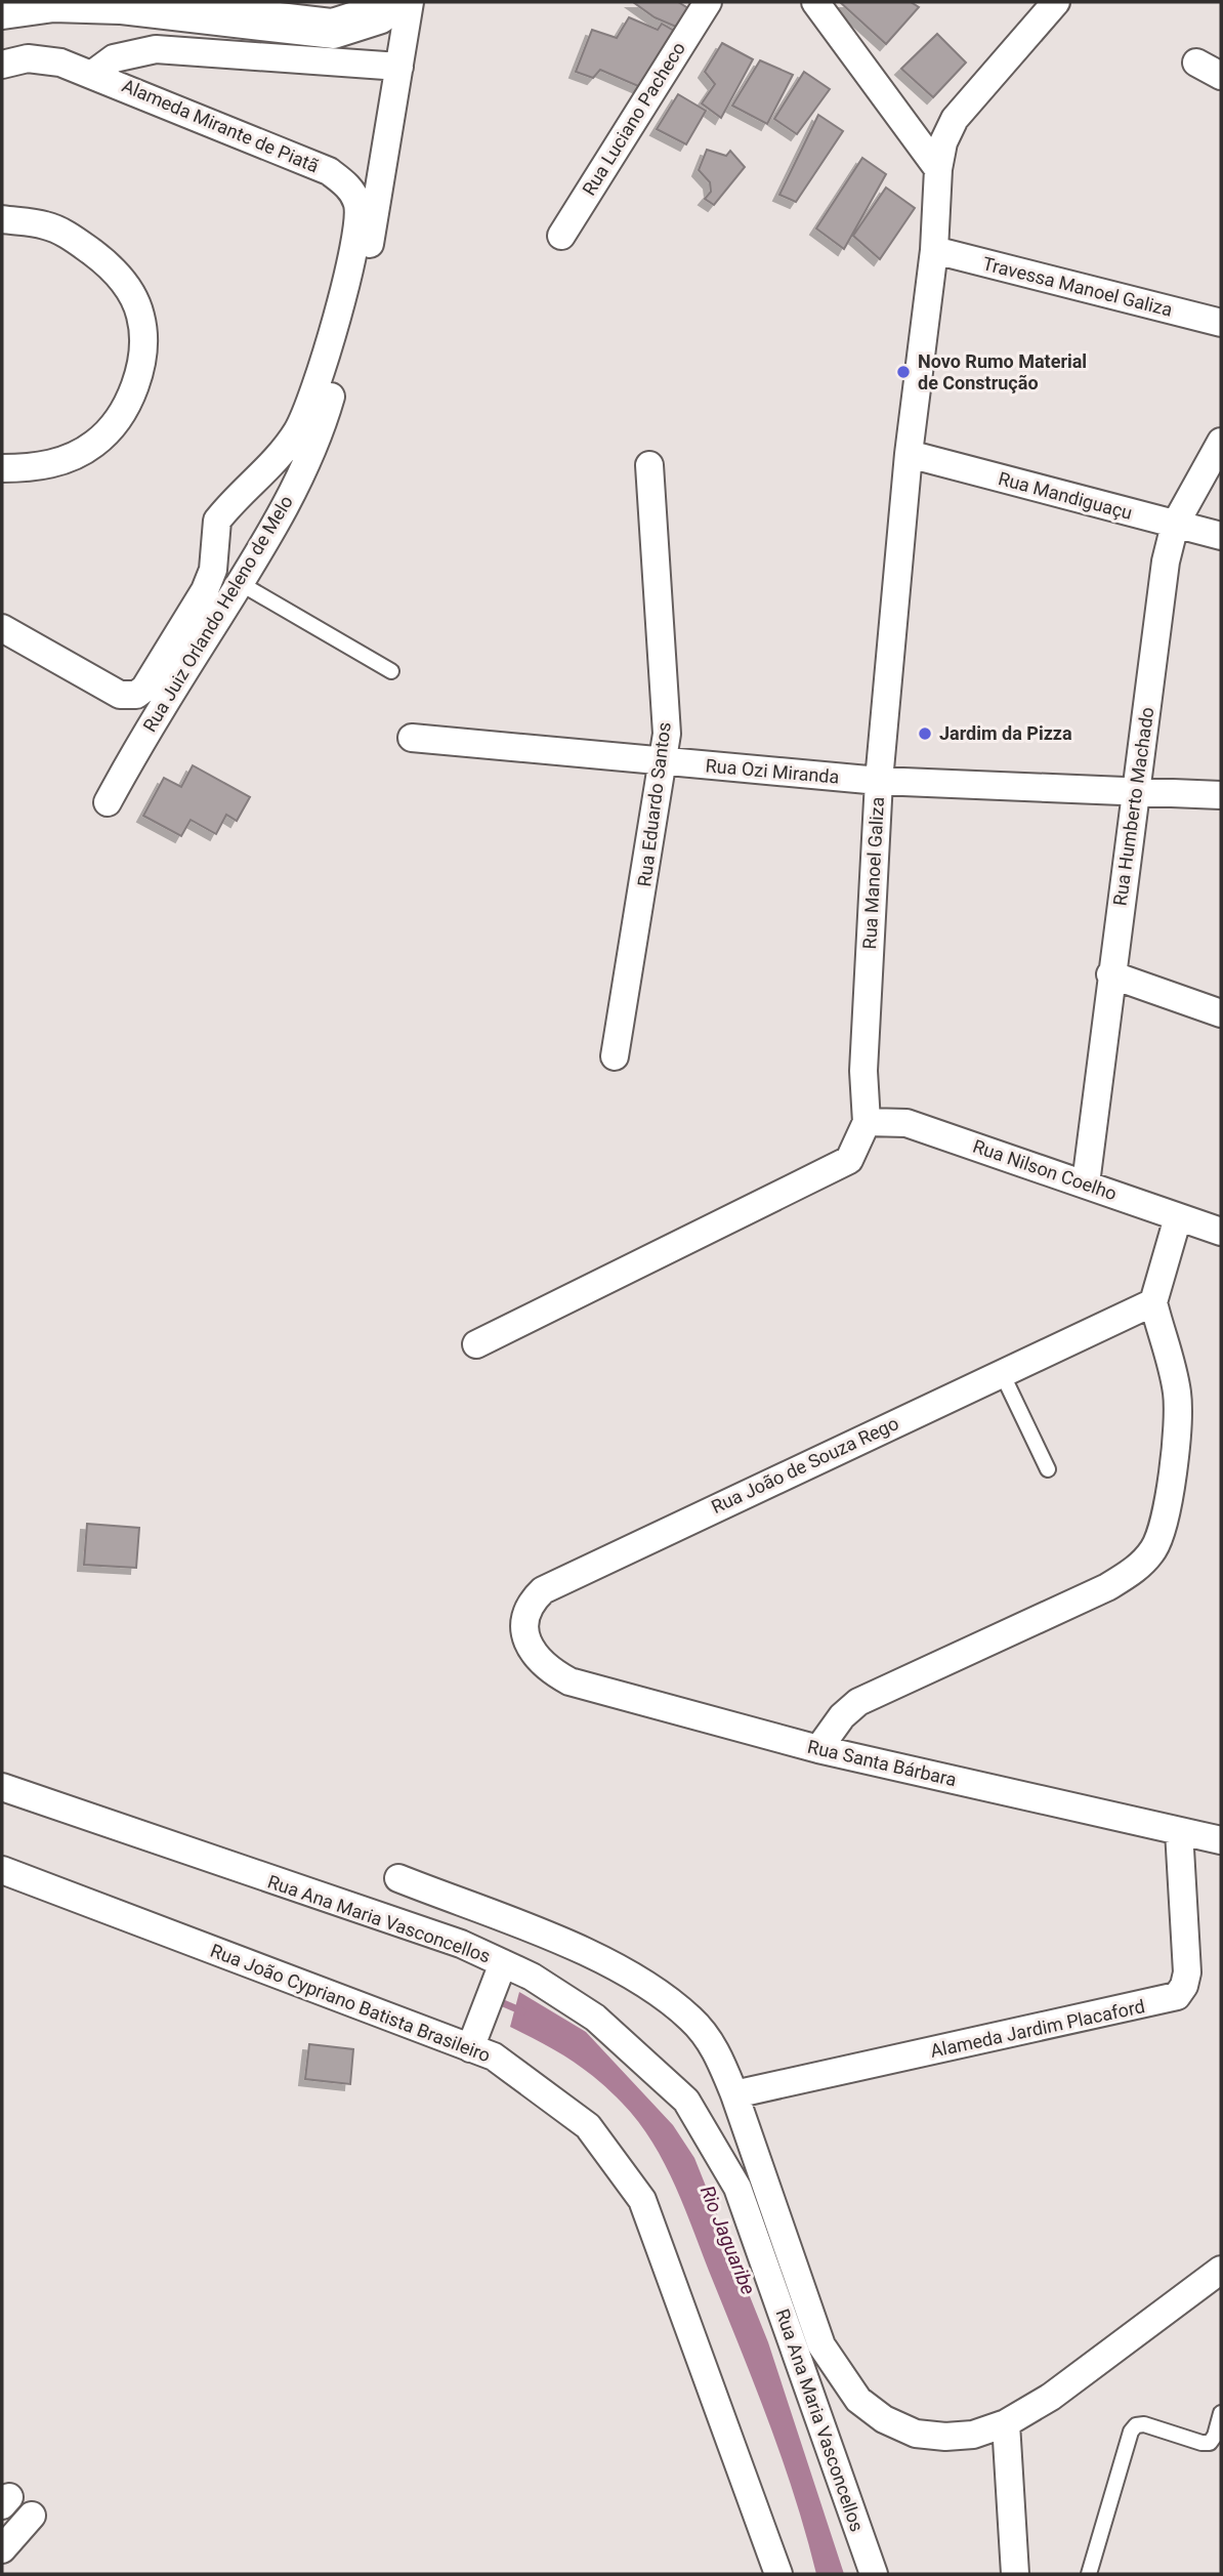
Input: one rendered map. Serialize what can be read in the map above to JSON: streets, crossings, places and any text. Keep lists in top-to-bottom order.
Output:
{
  "streets": {
    "street": [
      "Rua Luciano Pacheco",
      "Alameda Mirante de Piatã",
      "Travessa Manoel Galiza",
      "Rua Mandiguaçu",
      "Rua Juiz Orlando Heleno de Melo",
      "Rua Ozi Miranda",
      "Rua Eduardo Santos",
      "Rua Humberto Machado",
      "Rua Manoel Galiza",
      "Rua Nilson Coelho",
      "Rua João de Souza Rego",
      "Rua Santa Bárbara",
      "Rua Ana Maria Vasconcellos",
      "Rua João Cypriano Batista Brasileiro",
      "Alameda Jardim Placaford"
    ]
  },
  "crossings": [
    ["Alameda Mirante de Piatã", "Rua Juiz Orlando Heleno de Melo"],
    ["Travessa Manoel Galiza", "Rua Manoel Galiza"],
    ["Rua Mandiguaçu", "Rua Humberto Machado"],
    ["Rua Mandiguaçu", "Rua Manoel Galiza"],
    ["Rua Ozi Miranda", "Rua Eduardo Santos"],
    ["Rua Ozi Miranda", "Rua Humberto Machado"],
    ["Rua Ozi Miranda", "Rua Manoel Galiza"],
    ["Rua Humberto Machado", "Rua Nilson Coelho"],
    ["Rua Manoel Galiza", "Rua Nilson Coelho"],
    ["Rua João de Souza Rego", "Rua Santa Bárbara"],
    ["Rua Santa Bárbara", "Alameda Jardim Placaford"]
  ],
  "water": ["Rio Jaguaribe"],
  "places": ["Novo Rumo Material de Construção", "Jardim da Pizza"]
}
